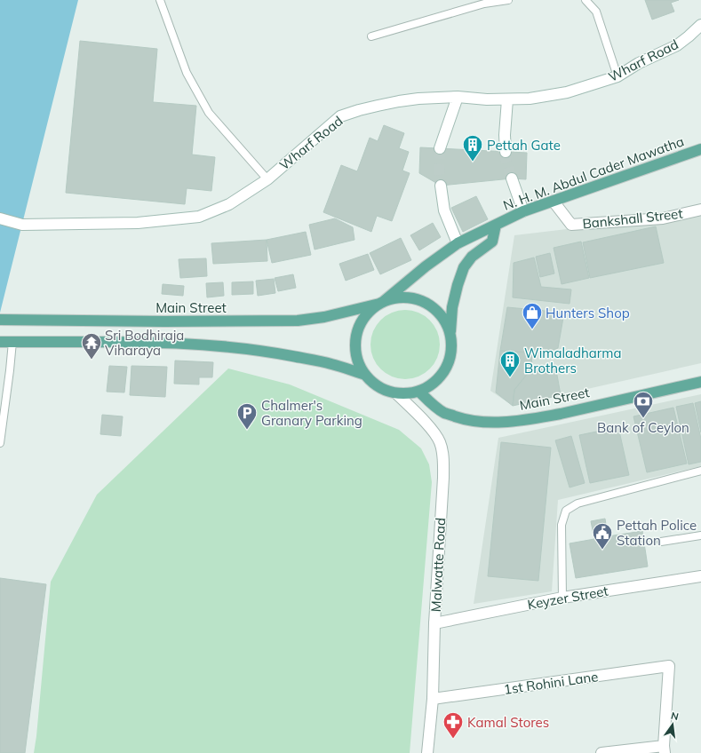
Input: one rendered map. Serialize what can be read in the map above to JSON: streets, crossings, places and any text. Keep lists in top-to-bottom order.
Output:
{
  "streets": {
    "main road": ["N. H. M. Abdul Cader Mawatha", "Main Street"],
    "street": [
      "Wharf Road",
      "Bankshall Street",
      "Malwatte Road",
      "Keyzer Street",
      "1st Rohini Lane"
    ]
  },
  "crossings": [
    ["N. H. M. Abdul Cader Mawatha", "Bankshall Street"],
    ["N. H. M. Abdul Cader Mawatha", "Main Street"],
    ["N. H. M. Abdul Cader Mawatha", "Malwatte Road"],
    ["Main Street", "Malwatte Road"],
    ["Malwatte Road", "Keyzer Street"],
    ["Malwatte Road", "1st Rohini Lane"]
  ],
  "places": {
    "building": ["Pettah Gate", "Wimaladharma Brothers"],
    "shop": ["Hunters Shop"],
    "temple": ["Sri Bodhiraja Viharaya"],
    "bank": ["Bank of Ceylon"],
    "parking": ["Chalmer's Granary Parking"],
    "public building": ["Pettah Police Station"],
    "pharmacy": ["Kamal Stores"]
  },
  "north": "top"
}
